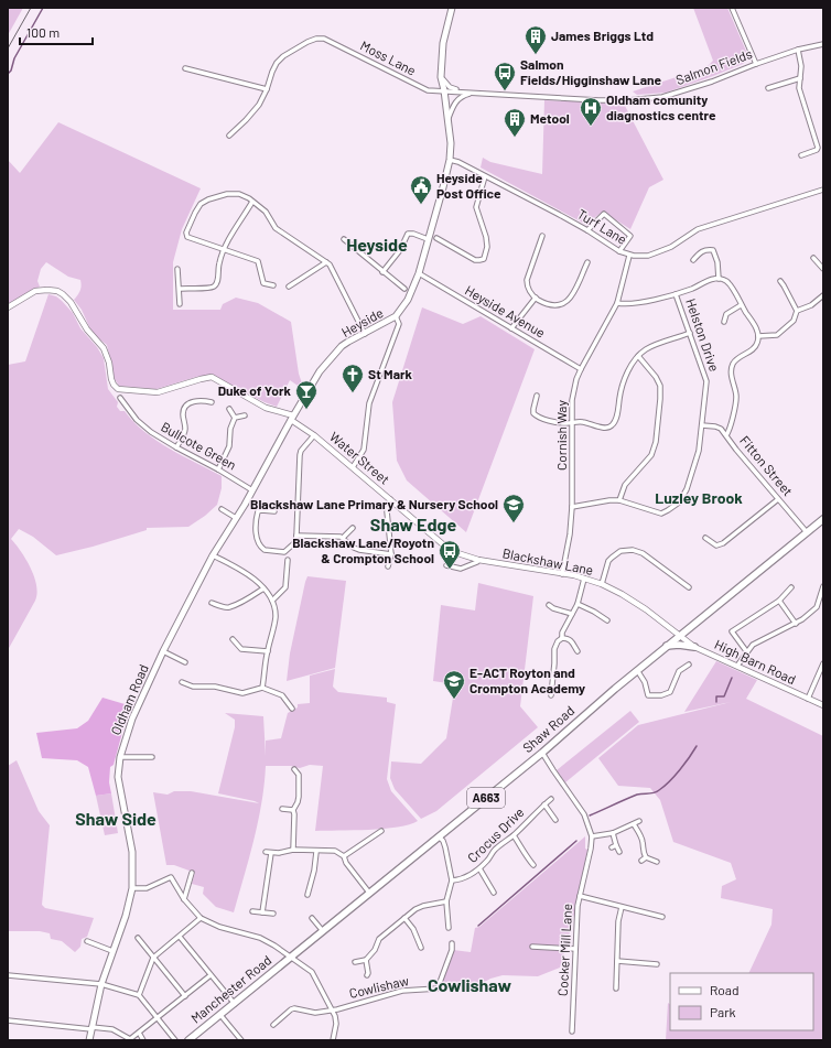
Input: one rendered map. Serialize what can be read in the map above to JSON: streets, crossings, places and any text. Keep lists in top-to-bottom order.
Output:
{
  "streets": {
    "main road": [
      "Heyside",
      "Oldham Road",
      "Shaw Road",
      "A663",
      "Manchester Road"
    ],
    "street": [
      "Moss Lane",
      "Salmon Fields",
      "Turf Lane",
      "Heyside Avenue",
      "Helston Drive",
      "Cornish Way",
      "Bullcote Green",
      "Water Street",
      "Fitton Street",
      "Blackshaw Lane",
      "High Barn Road",
      "Crocus Drive",
      "Cocker Mill Lane",
      "Cowlishaw"
    ]
  },
  "crossings": [
    ["Moss Lane", "Salmon Fields"],
    ["Moss Lane", "Heyside"],
    ["Salmon Fields", "Heyside"],
    ["Turf Lane", "Heyside"],
    ["Turf Lane", "Cornish Way"],
    ["Heyside Avenue", "Heyside"],
    ["Heyside Avenue", "Cornish Way"],
    ["Heyside", "Bullcote Green"],
    ["Heyside", "Water Street"],
    ["Heyside", "Oldham Road"],
    ["Helston Drive", "Cornish Way"],
    ["Helston Drive", "Fitton Street"],
    ["Cornish Way", "Blackshaw Lane"],
    ["Bullcote Green", "Oldham Road"],
    ["Water Street", "Blackshaw Lane"],
    ["Fitton Street", "Shaw Road"],
    ["Blackshaw Lane", "High Barn Road"],
    ["Blackshaw Lane", "Shaw Road"],
    ["High Barn Road", "Shaw Road"],
    ["Shaw Road", "Cocker Mill Lane"],
    ["Shaw Road", "Manchester Road"]
  ],
  "districts": [
    "Heyside",
    "Luzley Brook",
    "Shaw Edge",
    "Shaw Side",
    "Cowlishaw"
  ],
  "places": {
    "building": ["James Briggs Ltd", "Metool"],
    "bus stop": ["Salmon Fields/Higginshaw Lane", "Blackshaw Lane/Royotn & Crompton School"],
    "hospital": ["Oldham comunity diagnostics centre"],
    "public building": ["Heyside Post Office"],
    "church": ["St Mark"],
    "bar": ["Duke of York"],
    "school or university": ["Blackshaw Lane Primary & Nursery School", "E-ACT Royton and Crompton Academy"]
  },
  "legend": ["Road", "Park"],
  "scale_bar": "100 m"
}
